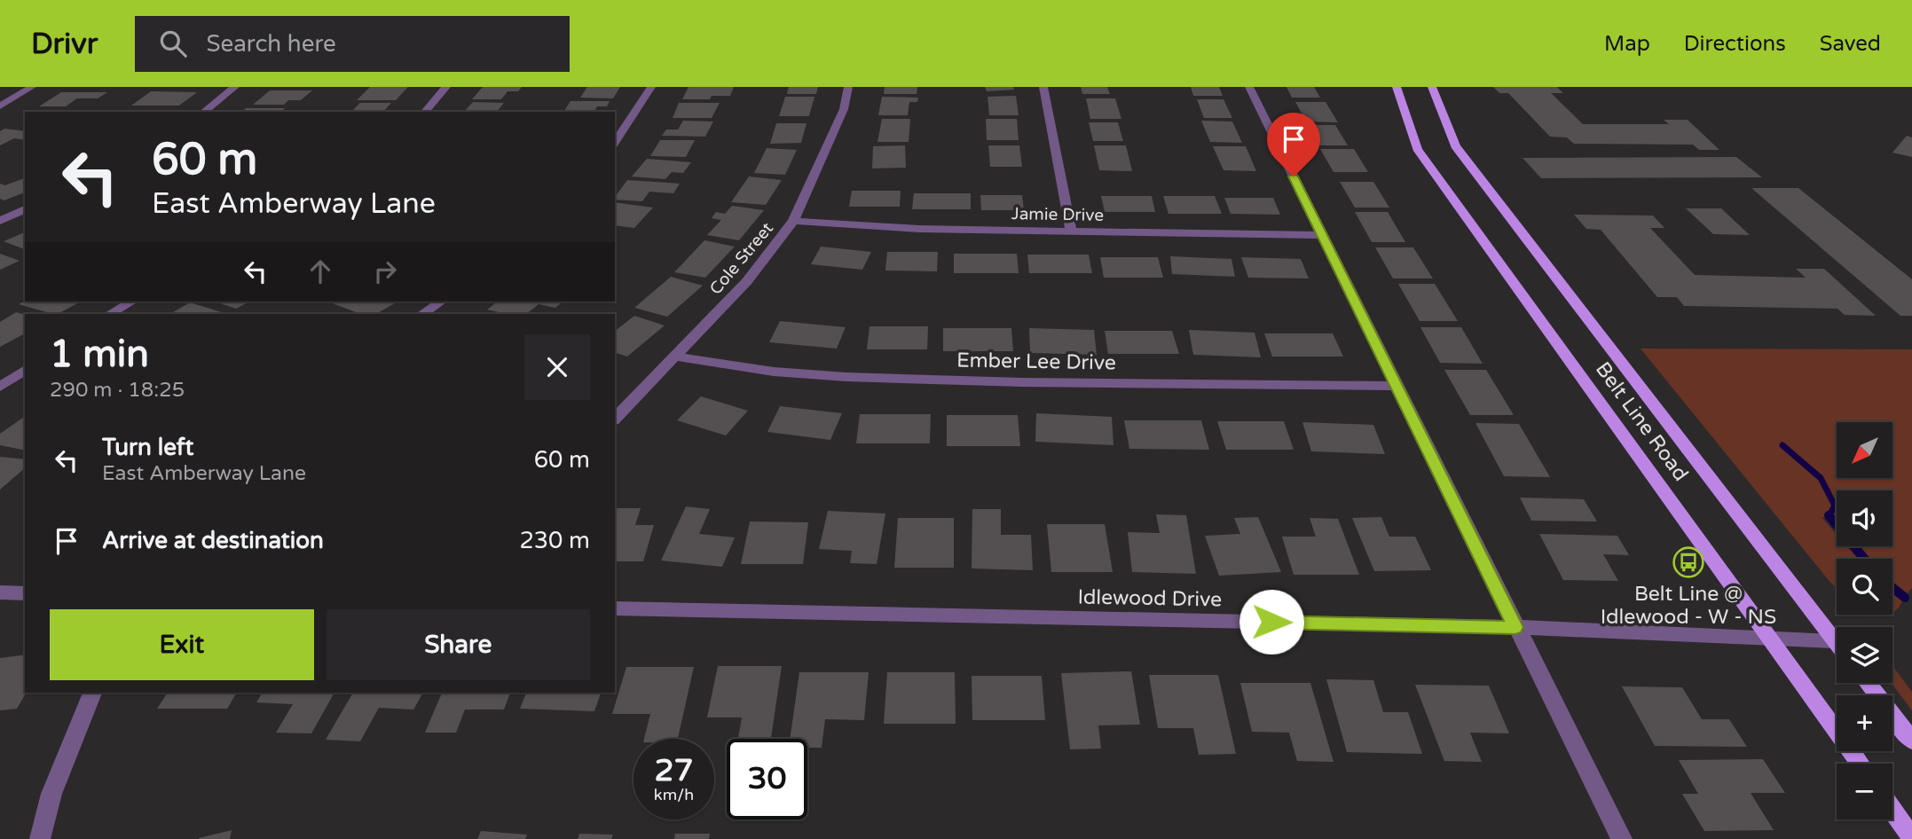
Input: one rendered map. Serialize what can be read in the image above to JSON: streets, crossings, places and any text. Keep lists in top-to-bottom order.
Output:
{
  "streets": {
    "main road": ["Belt Line Road"],
    "street": [
      "Jamie Drive",
      "Cole Street",
      "Ember Lee Drive",
      "Idlewood Drive"
    ]
  },
  "crossings": [
    ["Jamie Drive", "Cole Street"],
    ["Cole Street", "Ember Lee Drive"],
    ["Belt Line Road", "Idlewood Drive"]
  ],
  "places": {
    "bus stop": ["Belt Line @ Idlewood - W - NS"]
  },
  "north": "bottom left",
  "page": {
    "header": "Drivr",
    "search": "Search here",
    "nav": ["Map", "Directions", "Saved"],
    "turn": ["60 m", "East Amberway Lane"],
    "heading": ["1 min", "290 m · 18:25"],
    "list": [
      {
        "name": "Turn left",
        "note": "East Amberway Lane",
        "value": "60 m"
      },
      {
        "name": "Arrive at destination",
        "value": "230 m"
      }
    ],
    "map_buttons": ["+", "−"],
    "buttons": ["Exit", "Share"],
    "speed": "27 km/h",
    "limit": "30"
  }
}
